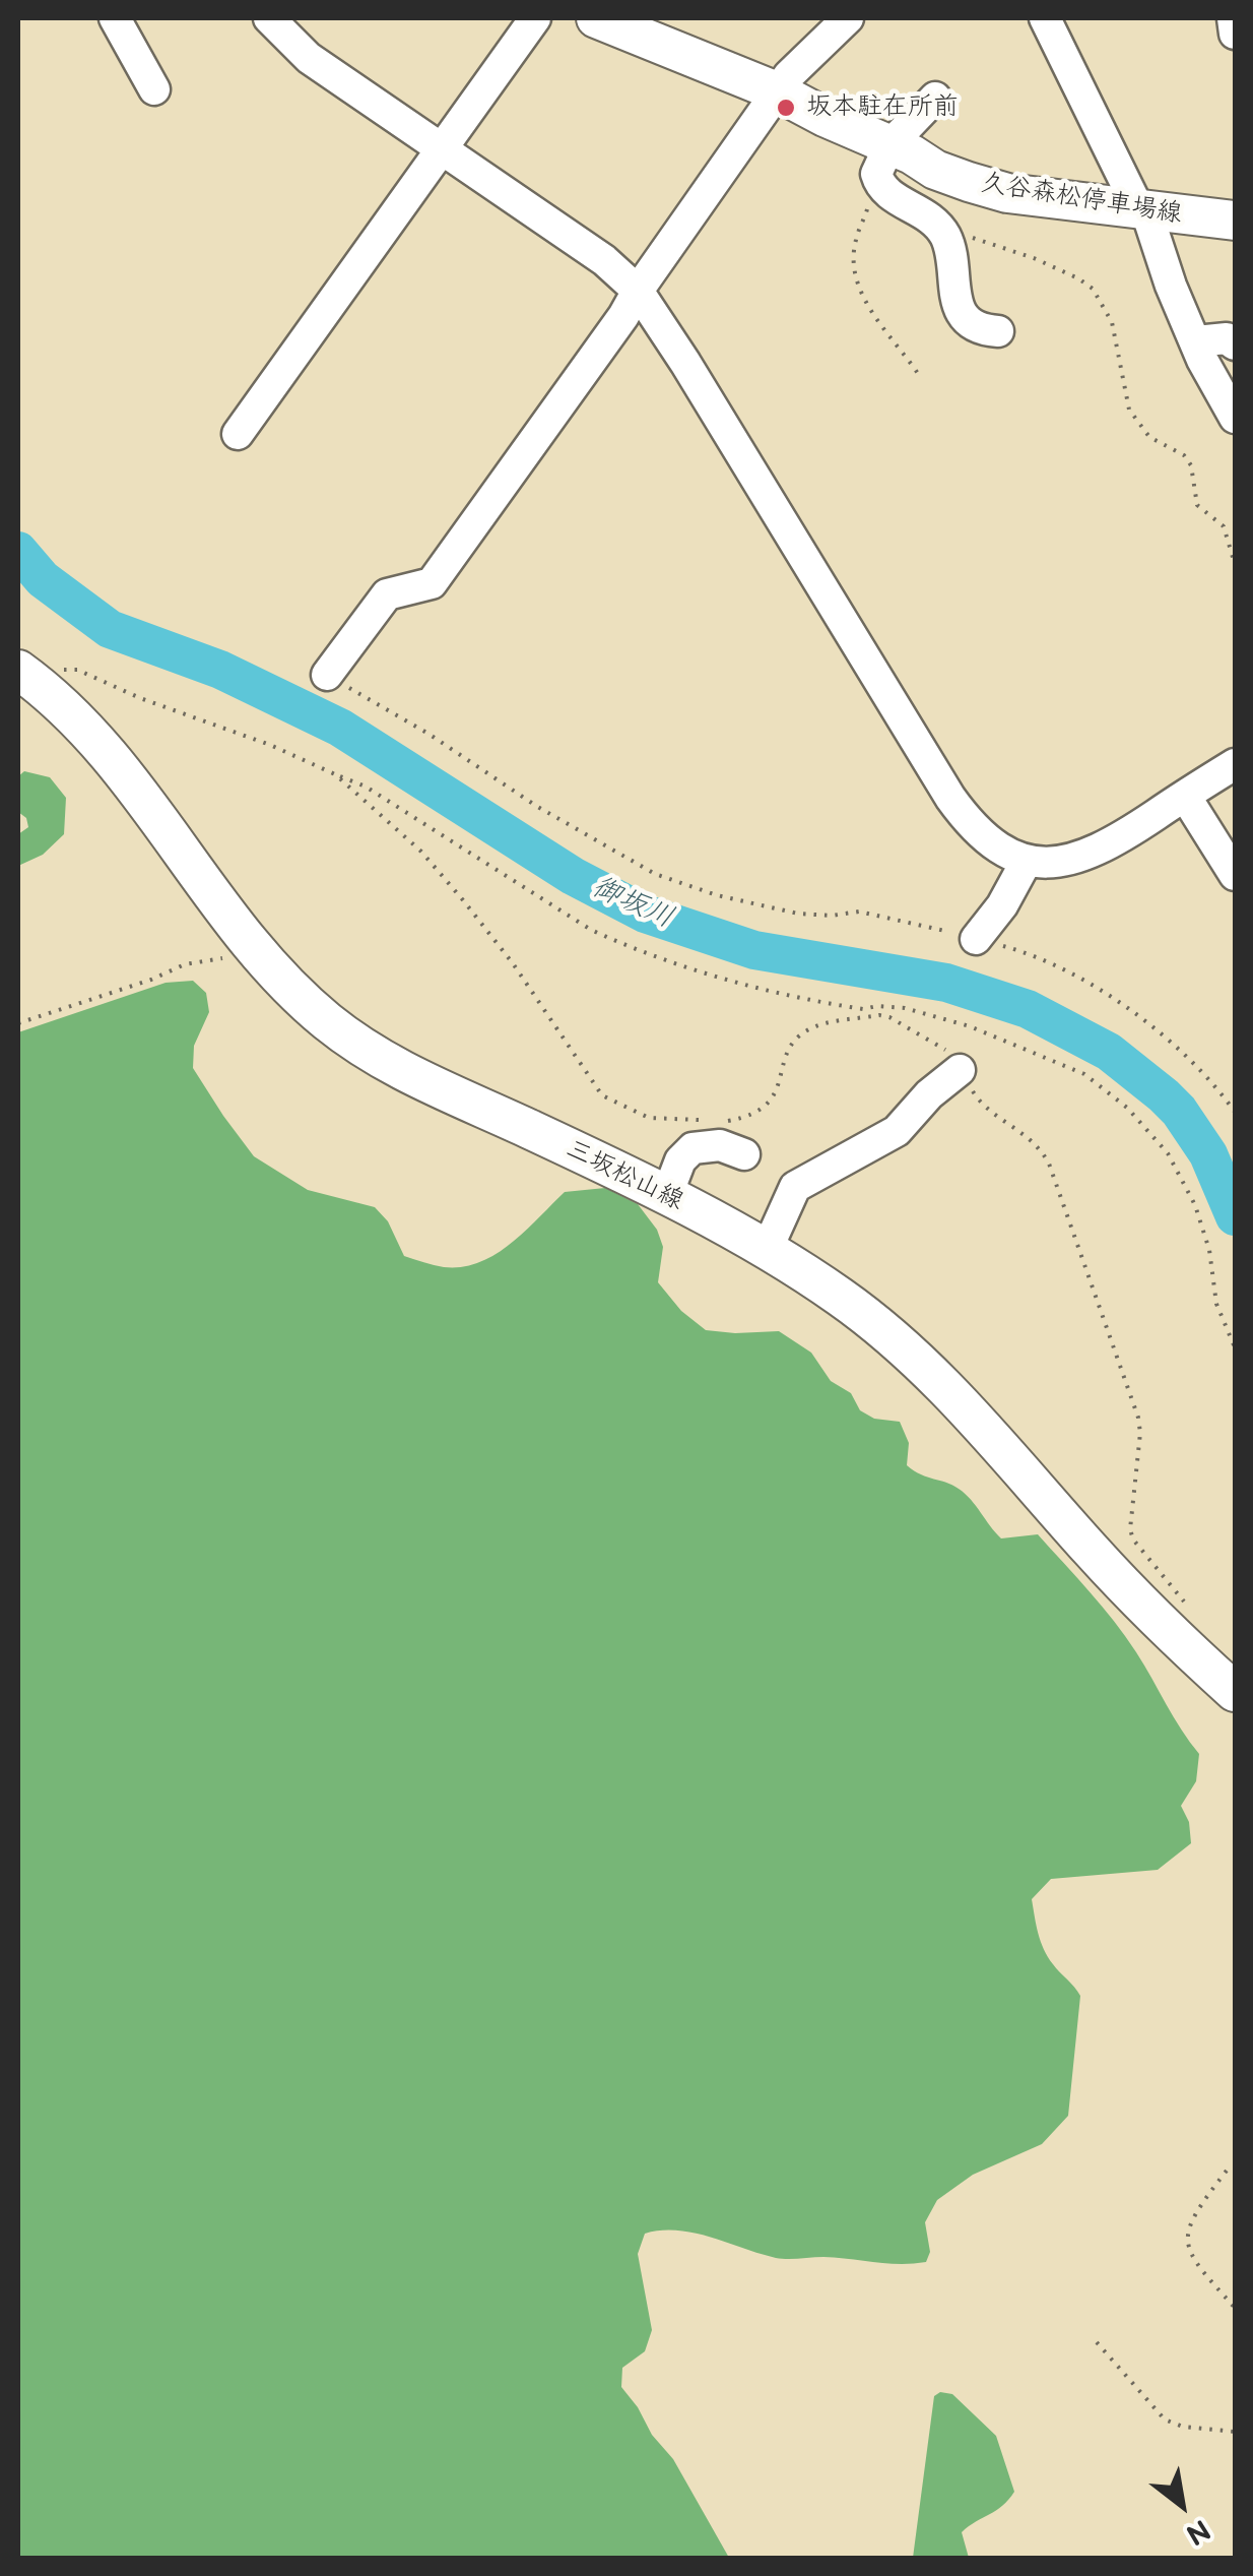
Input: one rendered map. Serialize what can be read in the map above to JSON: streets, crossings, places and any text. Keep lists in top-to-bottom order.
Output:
{
  "streets": {
    "main road": ["久谷森松停車場線", "三坂松山線"]
  },
  "water": ["御坂川"],
  "places": ["坂本駐在所前"],
  "north": "bottom right"
}
